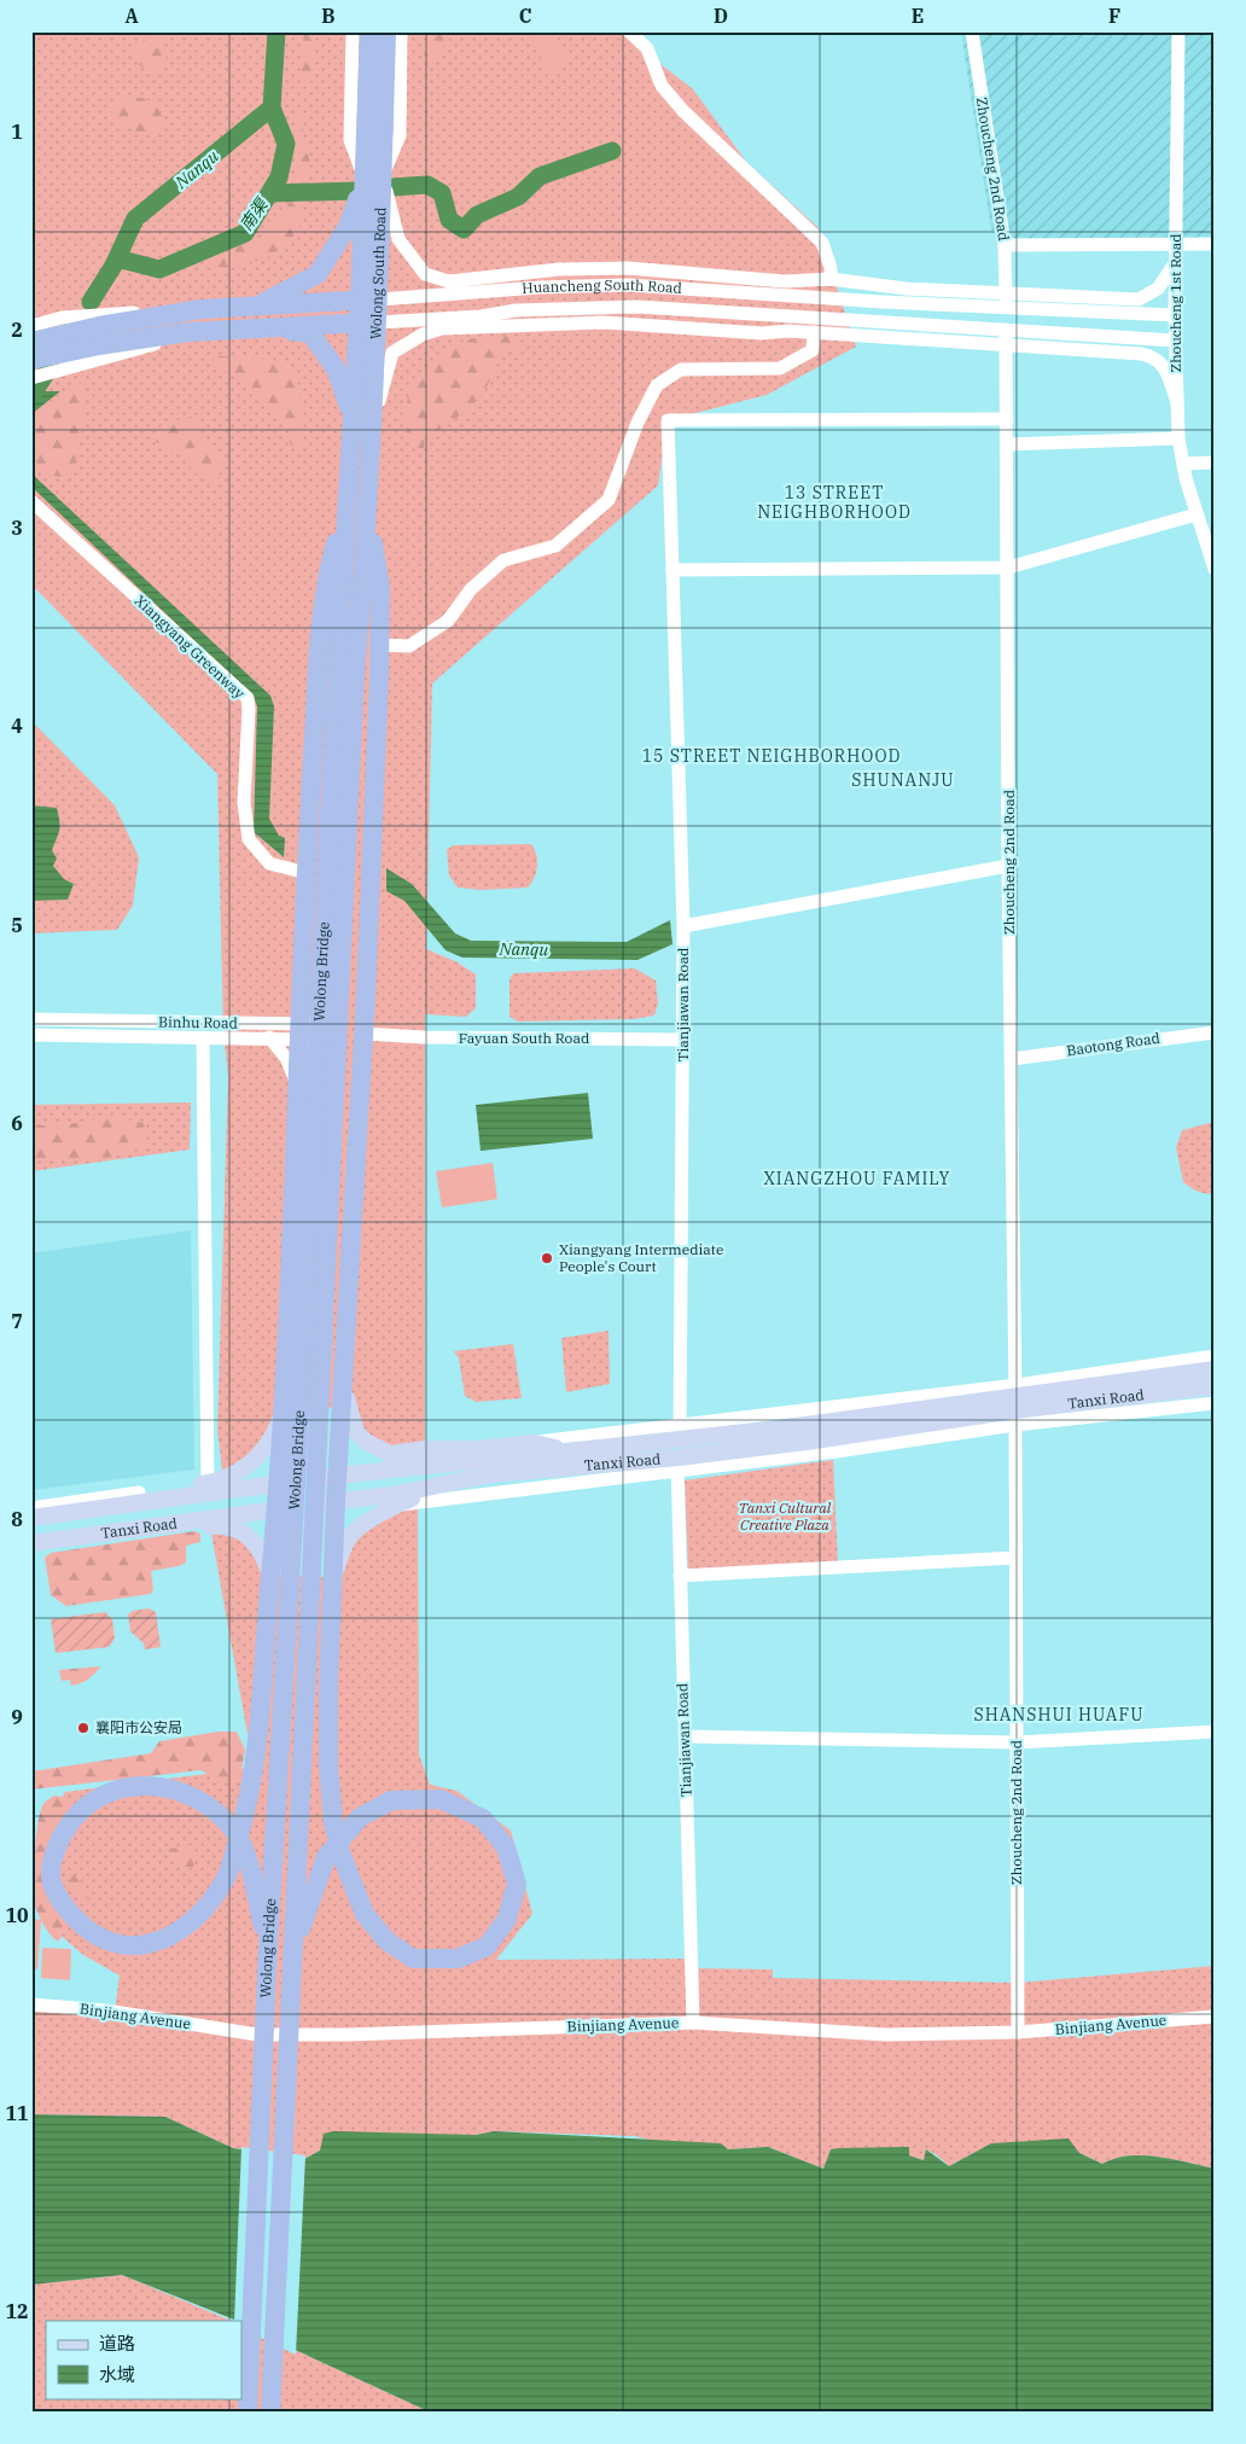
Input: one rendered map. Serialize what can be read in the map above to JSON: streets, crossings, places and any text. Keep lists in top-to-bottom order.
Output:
{
  "streets": {
    "highway": ["Wolong South Road", "Huancheng South Road", "Wolong Bridge"],
    "main road": ["Tanxi Road"],
    "street": [
      "Zhoucheng 2nd Road",
      "Zhoucheng 1st Road",
      "Xiangyang Greenway",
      "Tianjiawan Road",
      "Binhu Road",
      "Fayuan South Road",
      "Baotong Road",
      "Binjiang Avenue"
    ]
  },
  "crossings": [
    ["Zhoucheng 2nd Road", "Huancheng South Road"],
    ["Zhoucheng 2nd Road", "Tianjiawan Road"],
    ["Zhoucheng 2nd Road", "Baotong Road"],
    ["Zhoucheng 2nd Road", "Tanxi Road"],
    ["Zhoucheng 2nd Road", "Binjiang Avenue"],
    ["Wolong South Road", "Huancheng South Road"],
    ["Wolong South Road", "Wolong Bridge"],
    ["Huancheng South Road", "Zhoucheng 1st Road"],
    ["Tianjiawan Road", "Fayuan South Road"],
    ["Tianjiawan Road", "Tanxi Road"],
    ["Tianjiawan Road", "Binjiang Avenue"],
    ["Binhu Road", "Fayuan South Road"]
  ],
  "districts": [
    "13 STREET NEIGHBORHOOD",
    "15 STREET NEIGHBORHOOD",
    "SHUNANJU",
    "XIANGZHOU FAMILY",
    "SHANSHUI HUAFU"
  ],
  "water": ["Nanqu", "南渠"],
  "parks": ["Tanxi Cultural Creative Plaza"],
  "places": ["Xiangyang Intermediate People's Court", "襄阳市公安局"],
  "legend": ["道路", "水域"],
  "grid": {
    "columns": [
      "A",
      "B",
      "C",
      "D",
      "E",
      "F"
    ],
    "rows": [
      "1",
      "2",
      "3",
      "4",
      "5",
      "6",
      "7",
      "8",
      "9",
      "10",
      "11",
      "12"
    ]
  }
}
